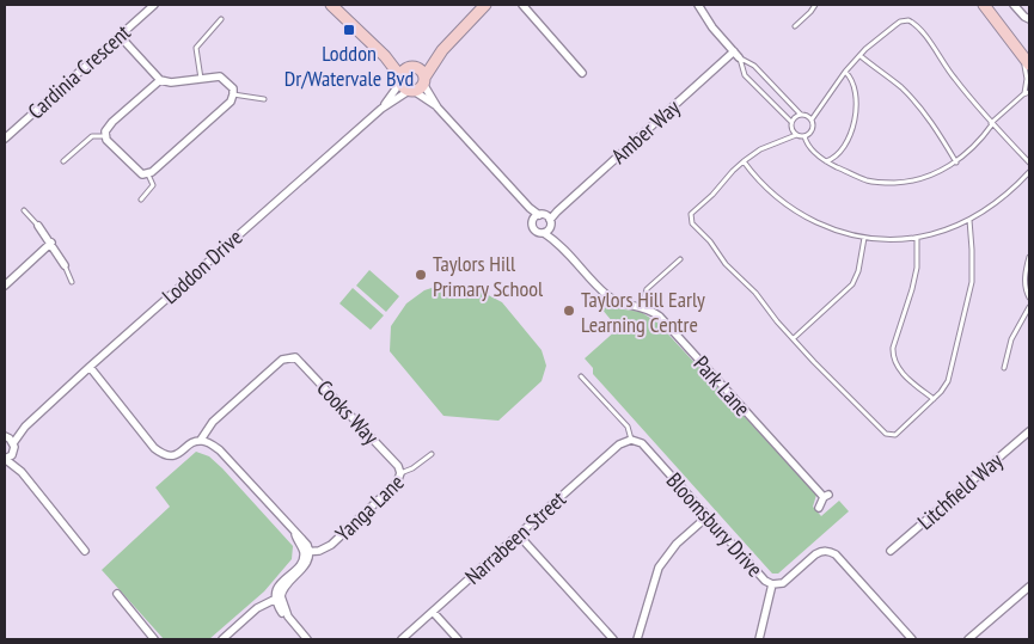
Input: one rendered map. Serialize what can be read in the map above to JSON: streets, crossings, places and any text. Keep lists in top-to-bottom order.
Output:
{
  "streets": {
    "street": [
      "Cardinia Crescent",
      "Amber Way",
      "Loddon Drive",
      "Park Lane",
      "Cooks Way",
      "Litchfield Way",
      "Yanga Lane",
      "Bloomsbury Drive",
      "Narrabeen Street"
    ]
  },
  "crossings": [
    ["Amber Way", "Park Lane"],
    ["Loddon Drive", "Park Lane"],
    ["Cooks Way", "Yanga Lane"],
    ["Bloomsbury Drive", "Narrabeen Street"]
  ],
  "places": {
    "transit": ["Loddon Dr/Watervale Bvd"],
    "other": ["Taylors Hill Primary School", "Taylors Hill Early Learning Centre"]
  }
}
